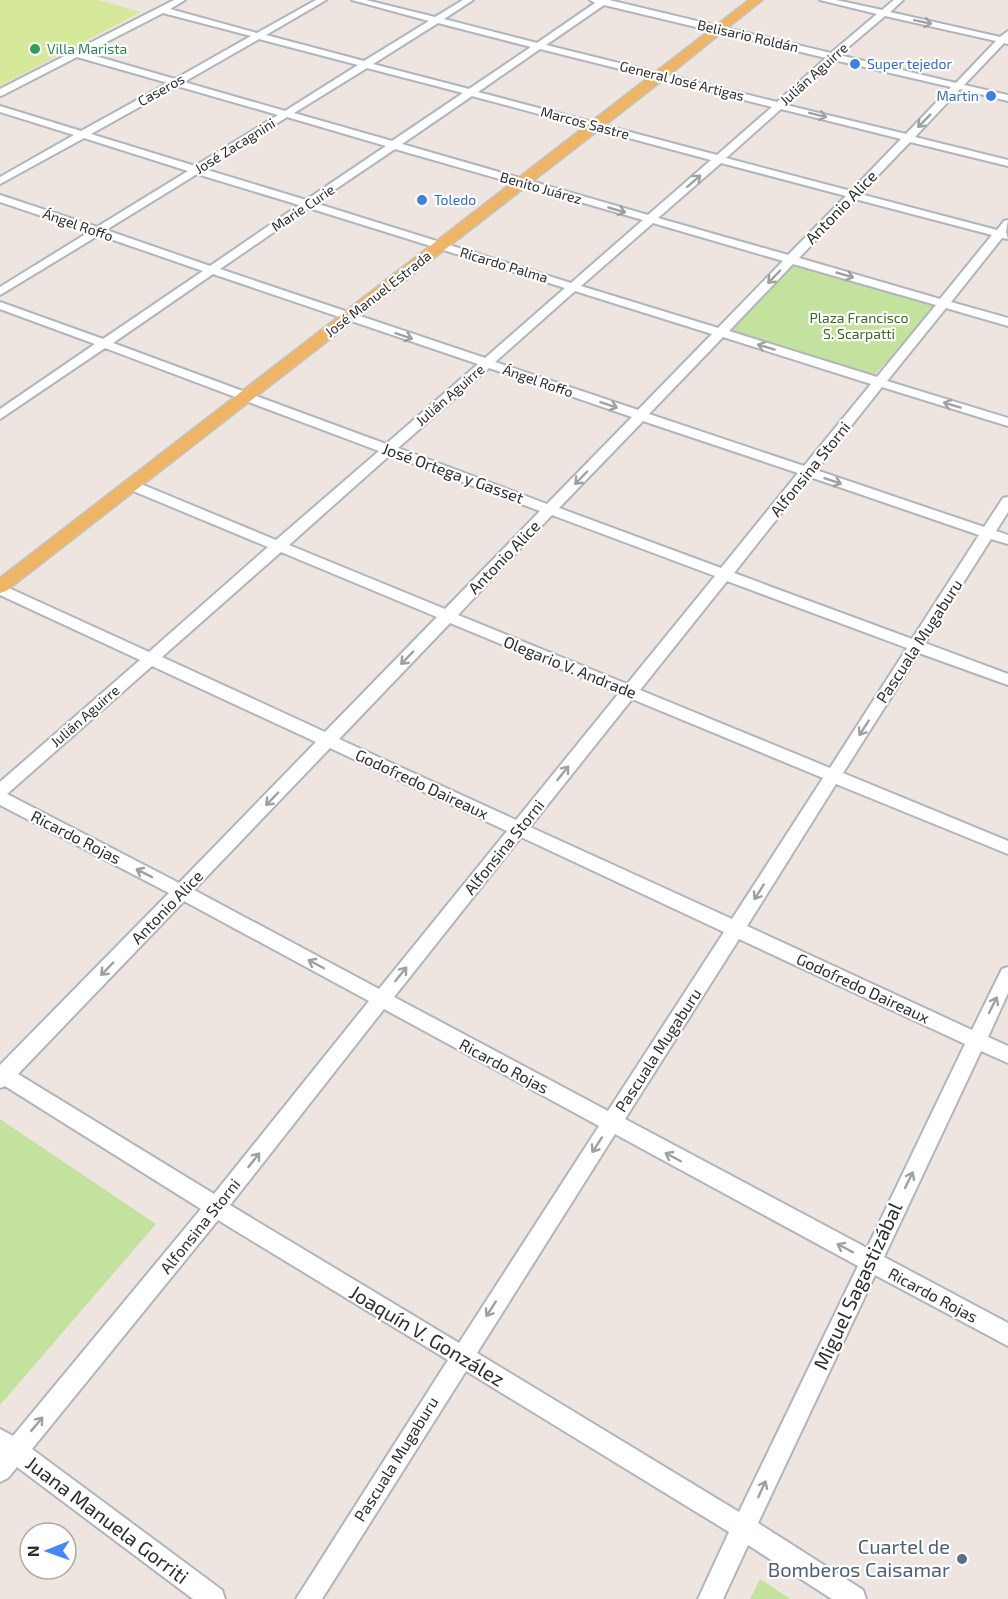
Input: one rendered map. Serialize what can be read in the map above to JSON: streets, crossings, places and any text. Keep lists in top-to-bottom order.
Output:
{
  "streets": {
    "main road": ["José Manuel Estrada"],
    "street": [
      "Belisario Roldán",
      "Julián Aguirre",
      "General José Artigas",
      "Caseros",
      "Marcos Sastre",
      "José Zacagnini",
      "Benito Juárez",
      "Antonio Alice",
      "Marie Curie",
      "Ángel Roffo",
      "Ricardo Palma",
      "Alfonsina Storni",
      "José Ortega y Gasset",
      "Pascuala Mugaburu",
      "Olegario V. Andrade",
      "Godofredo Daireaux",
      "Ricardo Rojas",
      "Miguel Sagastizábal",
      "Joaquín V. González",
      "Juana Manuela Gorriti"
    ]
  },
  "crossings": [
    ["Belisario Roldán", "Julián Aguirre"],
    ["Belisario Roldán", "Antonio Alice"],
    ["Belisario Roldán", "Marie Curie"],
    ["Belisario Roldán", "José Manuel Estrada"],
    ["Julián Aguirre", "General José Artigas"],
    ["Julián Aguirre", "Marcos Sastre"],
    ["Julián Aguirre", "Benito Juárez"],
    ["Julián Aguirre", "Ángel Roffo"],
    ["Julián Aguirre", "Ricardo Palma"],
    ["Julián Aguirre", "José Ortega y Gasset"],
    ["Julián Aguirre", "Olegario V. Andrade"],
    ["Julián Aguirre", "Godofredo Daireaux"],
    ["General José Artigas", "José Zacagnini"],
    ["General José Artigas", "Antonio Alice"],
    ["General José Artigas", "Marie Curie"],
    ["General José Artigas", "José Manuel Estrada"],
    ["Caseros", "Marcos Sastre"],
    ["Caseros", "Benito Juárez"],
    ["Caseros", "Ricardo Palma"],
    ["Marcos Sastre", "José Zacagnini"],
    ["Marcos Sastre", "Antonio Alice"],
    ["Marcos Sastre", "Marie Curie"],
    ["Marcos Sastre", "José Manuel Estrada"],
    ["Marcos Sastre", "Alfonsina Storni"],
    ["José Zacagnini", "Benito Juárez"],
    ["José Zacagnini", "Ángel Roffo"],
    ["José Zacagnini", "Ricardo Palma"],
    ["Benito Juárez", "Antonio Alice"],
    ["Benito Juárez", "Marie Curie"],
    ["Benito Juárez", "José Manuel Estrada"],
    ["Benito Juárez", "Alfonsina Storni"],
    ["Antonio Alice", "Ángel Roffo"],
    ["Antonio Alice", "Ricardo Palma"],
    ["Antonio Alice", "José Ortega y Gasset"],
    ["Antonio Alice", "Olegario V. Andrade"],
    ["Antonio Alice", "Godofredo Daireaux"],
    ["Antonio Alice", "Ricardo Rojas"],
    ["Antonio Alice", "Joaquín V. González"],
    ["Marie Curie", "Ángel Roffo"],
    ["Marie Curie", "Ricardo Palma"],
    ["Marie Curie", "José Ortega y Gasset"],
    ["Ángel Roffo", "José Manuel Estrada"],
    ["Ángel Roffo", "Alfonsina Storni"],
    ["Ángel Roffo", "Pascuala Mugaburu"],
    ["Ricardo Palma", "José Manuel Estrada"],
    ["Ricardo Palma", "Alfonsina Storni"],
    ["José Manuel Estrada", "José Ortega y Gasset"],
    ["José Manuel Estrada", "Olegario V. Andrade"],
    ["José Manuel Estrada", "Godofredo Daireaux"],
    ["Alfonsina Storni", "José Ortega y Gasset"],
    ["Alfonsina Storni", "Olegario V. Andrade"],
    ["Alfonsina Storni", "Godofredo Daireaux"],
    ["Alfonsina Storni", "Ricardo Rojas"],
    ["Alfonsina Storni", "Joaquín V. González"],
    ["Alfonsina Storni", "Juana Manuela Gorriti"],
    ["José Ortega y Gasset", "Pascuala Mugaburu"],
    ["Pascuala Mugaburu", "Olegario V. Andrade"],
    ["Pascuala Mugaburu", "Godofredo Daireaux"],
    ["Pascuala Mugaburu", "Ricardo Rojas"],
    ["Pascuala Mugaburu", "Joaquín V. González"],
    ["Godofredo Daireaux", "Miguel Sagastizábal"],
    ["Ricardo Rojas", "Miguel Sagastizábal"],
    ["Miguel Sagastizábal", "Joaquín V. González"]
  ],
  "one_way": [
    "Antonio Alice",
    "Ángel Roffo",
    "Alfonsina Storni",
    "Pascuala Mugaburu",
    "Ricardo Rojas",
    "Miguel Sagastizábal"
  ],
  "parks": ["Plaza Francisco S. Scarpatti"],
  "places": [
    "Villa Marista",
    "Super tejedor",
    "Martin",
    "Toledo",
    "Cuartel de Bomberos Caisamar"
  ],
  "north": "left"
}
